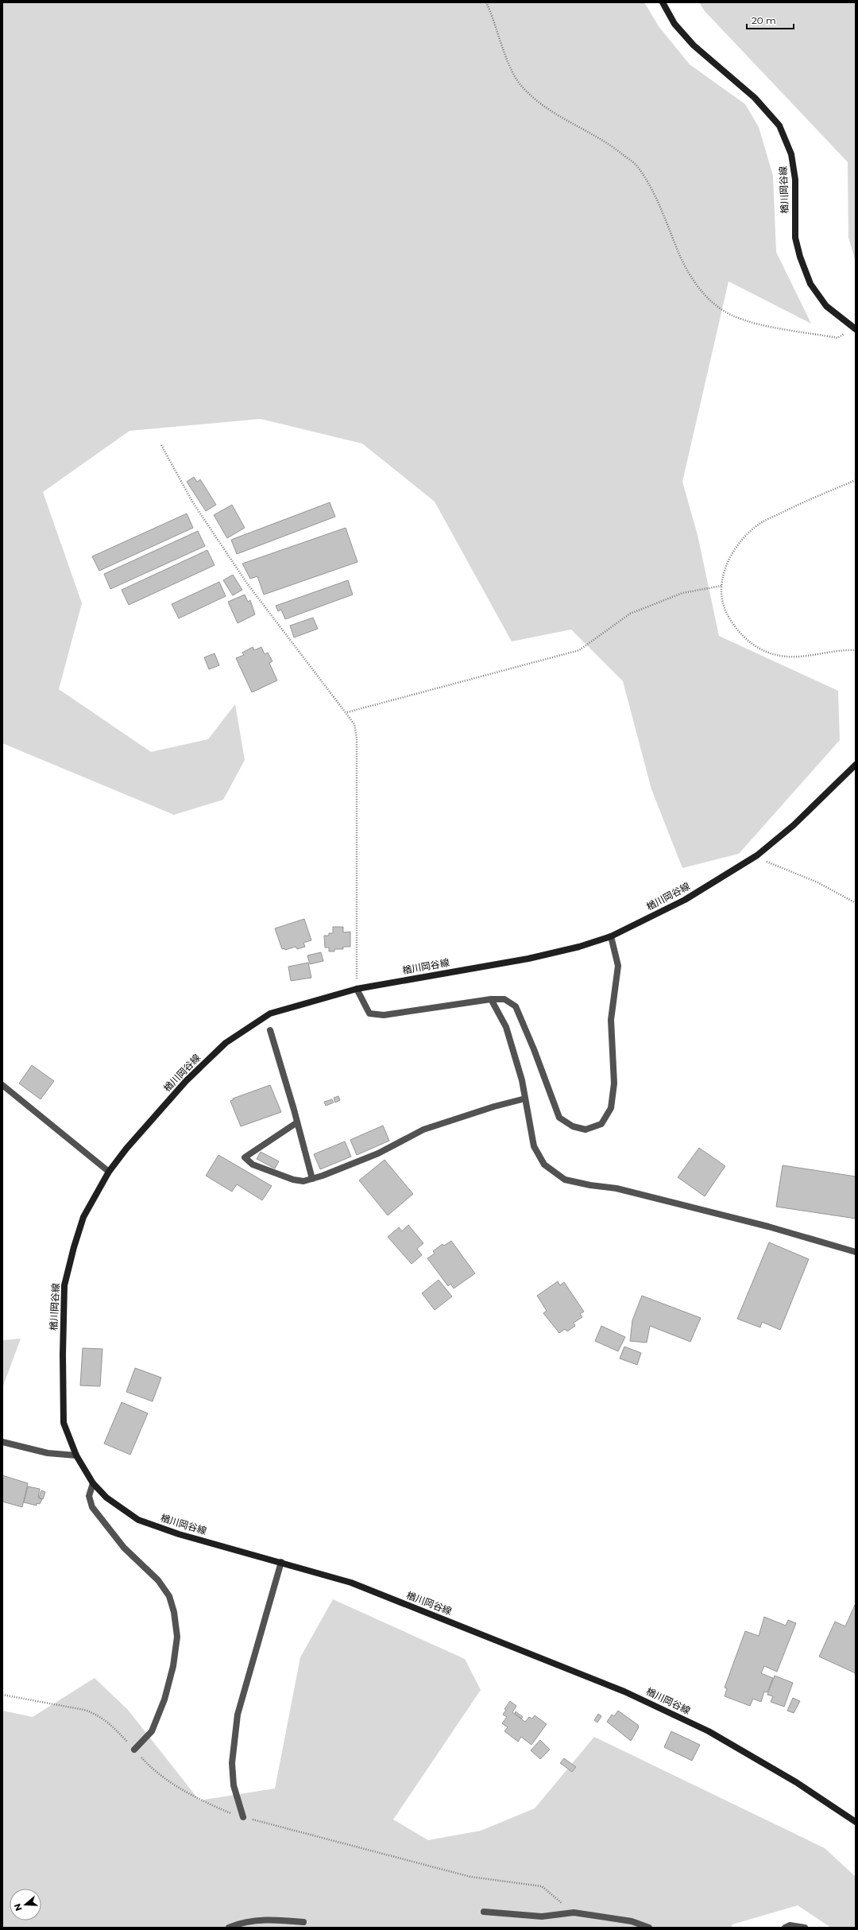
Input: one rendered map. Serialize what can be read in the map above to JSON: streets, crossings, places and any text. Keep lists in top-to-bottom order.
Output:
{
  "streets": {
    "main road": ["楢川岡谷線"]
  },
  "scale_bar": "20 m",
  "north": "left"
}
